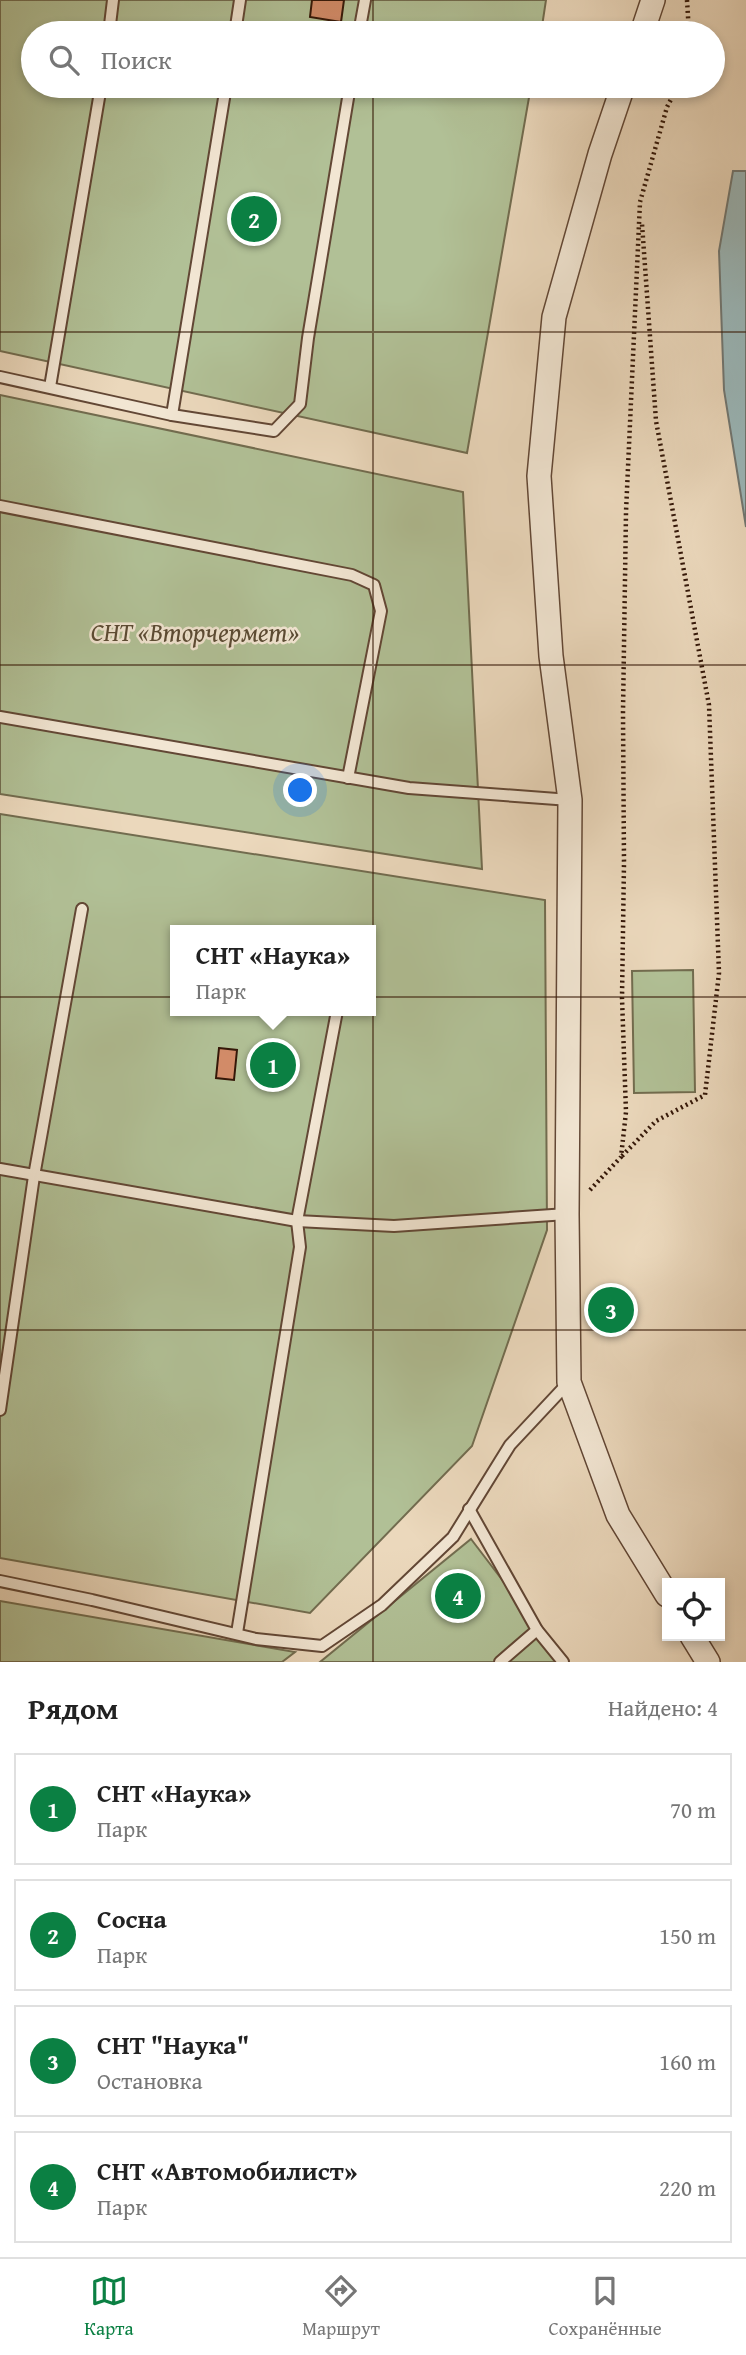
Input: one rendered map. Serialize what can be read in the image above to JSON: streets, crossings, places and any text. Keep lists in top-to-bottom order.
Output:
{
  "parks": ["СНТ «Вторчермет»"],
  "page": {
    "search": "Поиск",
    "pins": [
      "2",
      "1",
      "3",
      "4"
    ],
    "popup": ["СНТ «Наука»", "Парк"],
    "heading": ["Рядом", "Найдено: 4"],
    "list": [
      {
        "mark": "1",
        "name": "СНТ «Наука»",
        "note": "Парк",
        "value": "70 m"
      },
      {
        "mark": "2",
        "name": "Сосна",
        "note": "Парк",
        "value": "150 m"
      },
      {
        "mark": "3",
        "name": "СНТ \"Наука\"",
        "note": "Остановка",
        "value": "160 m"
      },
      {
        "mark": "4",
        "name": "СНТ «Автомобилист»",
        "note": "Парк",
        "value": "220 m"
      }
    ],
    "nav": ["Карта", "Маршрут", "Сохранённые"]
  }
}
